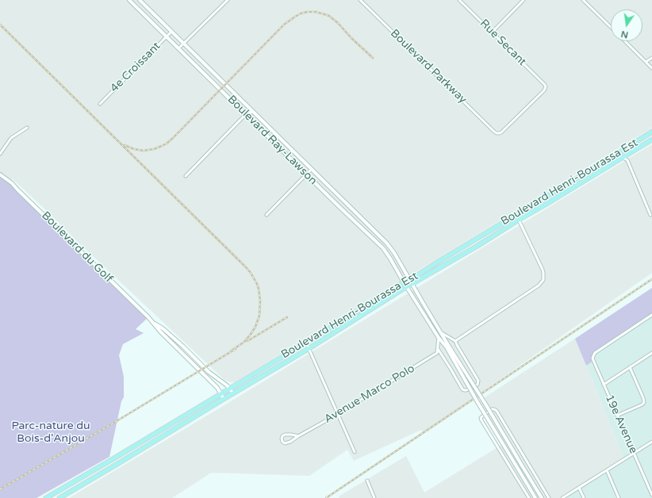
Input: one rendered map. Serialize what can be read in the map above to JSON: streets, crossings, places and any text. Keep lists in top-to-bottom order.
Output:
{
  "streets": {
    "main road": ["Boulevard Henri-Bourassa Est"],
    "street": [
      "Rue Secant",
      "Boulevard Parkway",
      "4e Croissant",
      "Boulevard Ray-Lawson",
      "Boulevard du Golf",
      "Avenue Marco Polo",
      "19e Avenue"
    ]
  },
  "crossings": [
    ["Rue Secant", "Boulevard Parkway"],
    ["4e Croissant", "Boulevard Ray-Lawson"],
    ["Boulevard Ray-Lawson", "Boulevard Henri-Bourassa Est"],
    ["Boulevard Henri-Bourassa Est", "Boulevard du Golf"]
  ],
  "parks": ["Parc-nature du Bois-d'Anjou"],
  "north": "bottom"
}
